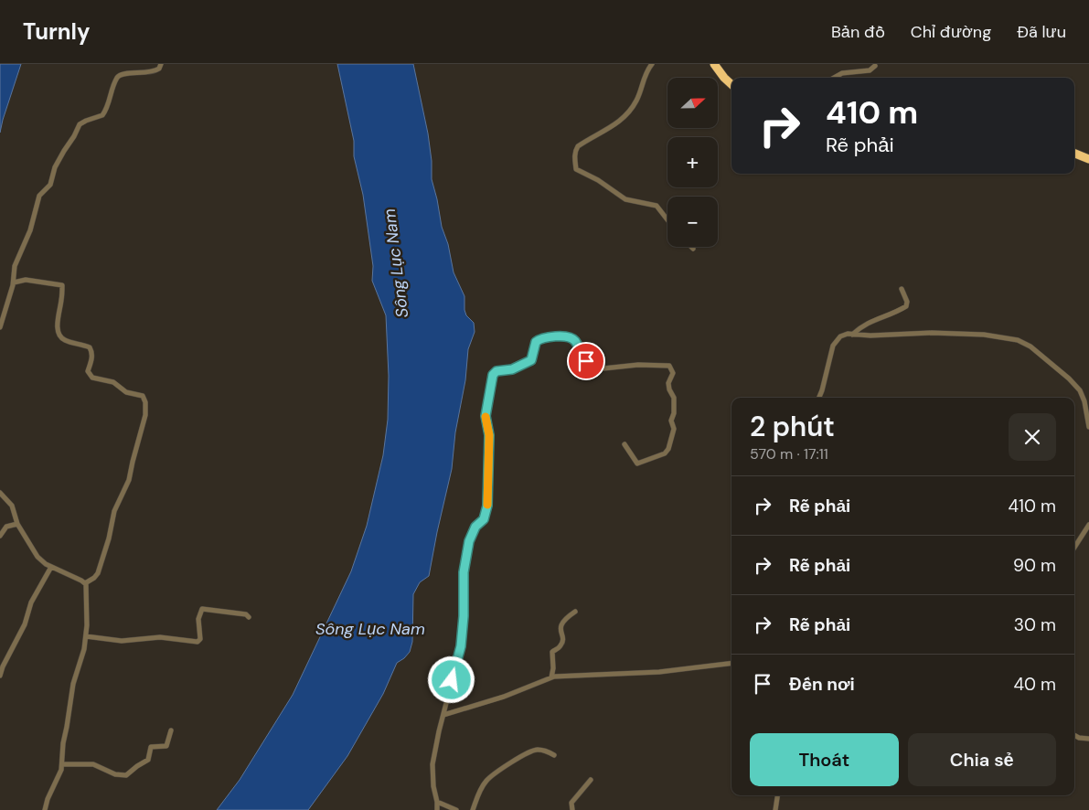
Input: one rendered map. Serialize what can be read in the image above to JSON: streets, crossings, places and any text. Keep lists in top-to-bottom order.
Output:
{
  "water": ["Sông Lục Nam"],
  "north": "right",
  "page": {
    "header": "Turnly",
    "nav": ["Bản đồ", "Chỉ đường", "Đã lưu"],
    "map_buttons": ["+", "−"],
    "turn": ["410 m", "Rẽ phải"],
    "heading": ["2 phút", "570 m · 17:11"],
    "list": [
      {
        "name": "Rẽ phải",
        "value": "410 m"
      },
      {
        "name": "Rẽ phải",
        "value": "90 m"
      },
      {
        "name": "Rẽ phải",
        "value": "30 m"
      },
      {
        "name": "Đến nơi",
        "value": "40 m"
      }
    ],
    "buttons": ["Thoát", "Chia sẻ"]
  }
}
